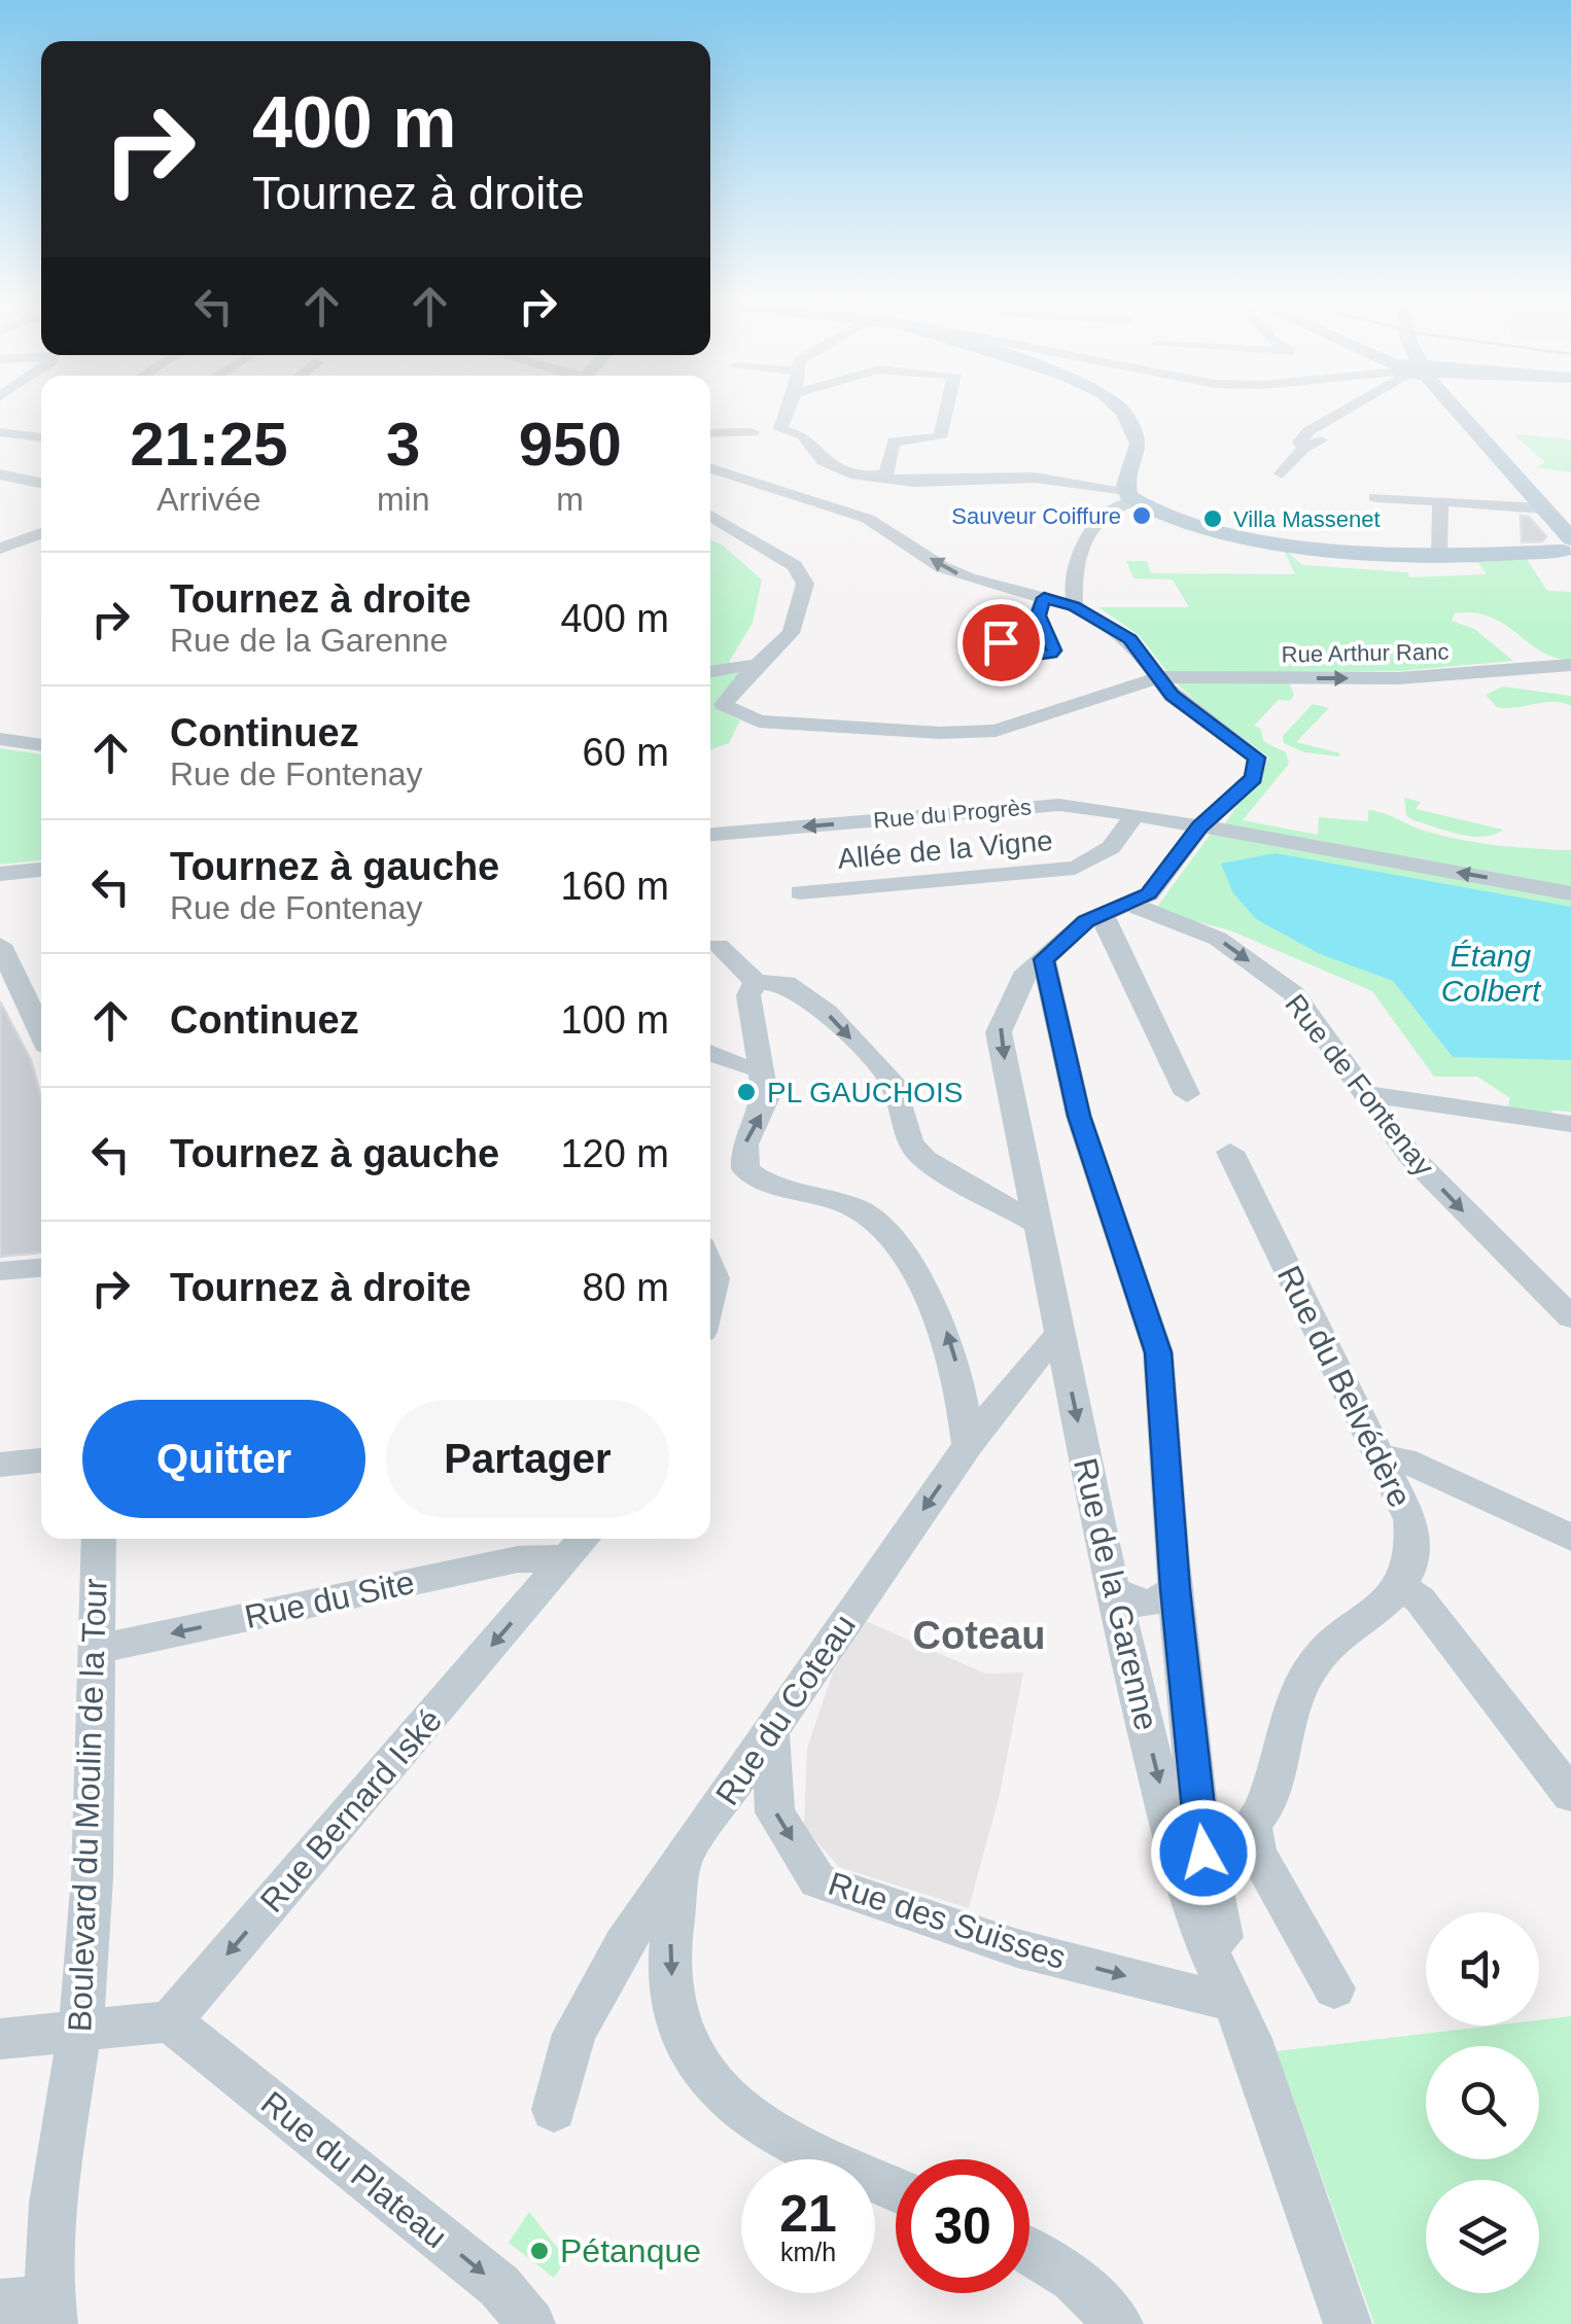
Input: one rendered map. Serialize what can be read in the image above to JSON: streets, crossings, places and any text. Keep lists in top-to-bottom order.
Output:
{
  "streets": {
    "street": [
      "Rue Arthur Ranc",
      "Rue du Progrès",
      "Allée de la Vigne",
      "Rue de Fontenay",
      "Rue du Belvédère",
      "Rue de la Garenne",
      "Rue du Site",
      "Rue du Coteau",
      "Boulevard du Moulin de la Tour",
      "Rue Bernard Iské",
      "Rue des Suisses",
      "Rue du Plateau"
    ]
  },
  "crossings": [
    ["Rue du Progrès", "Allée de la Vigne"],
    ["Rue de Fontenay", "Rue de la Garenne"],
    ["Rue de la Garenne", "Rue du Coteau"],
    ["Rue de la Garenne", "Rue des Suisses"],
    ["Rue du Site", "Boulevard du Moulin de la Tour"],
    ["Rue du Site", "Rue Bernard Iské"],
    ["Rue du Coteau", "Rue des Suisses"],
    ["Rue Bernard Iské", "Rue du Plateau"]
  ],
  "one_way": [
    "Rue du Site",
    "Rue du Coteau",
    "Rue Bernard Iské",
    "Rue des Suisses",
    "Rue du Plateau"
  ],
  "districts": ["Coteau"],
  "water": ["Étang Colbert"],
  "places": [
    "Sauveur Coiffure",
    "Villa Massenet",
    "PL GAUCHOIS",
    "Pétanque"
  ],
  "page": {
    "turn": ["400 m", "Tournez à droite"],
    "eta": [
      "21:25",
      "Arrivée",
      "3",
      "min",
      "950",
      "m"
    ],
    "list": [
      {
        "name": "Tournez à droite",
        "note": "Rue de la Garenne",
        "value": "400 m"
      },
      {
        "name": "Continuez",
        "note": "Rue de Fontenay",
        "value": "60 m"
      },
      {
        "name": "Tournez à gauche",
        "note": "Rue de Fontenay",
        "value": "160 m"
      },
      {
        "name": "Continuez",
        "value": "100 m"
      },
      {
        "name": "Tournez à gauche",
        "value": "120 m"
      },
      {
        "name": "Tournez à droite",
        "value": "80 m"
      }
    ],
    "buttons": ["Quitter", "Partager"],
    "speed": "21 km/h",
    "limit": "30"
  }
}
